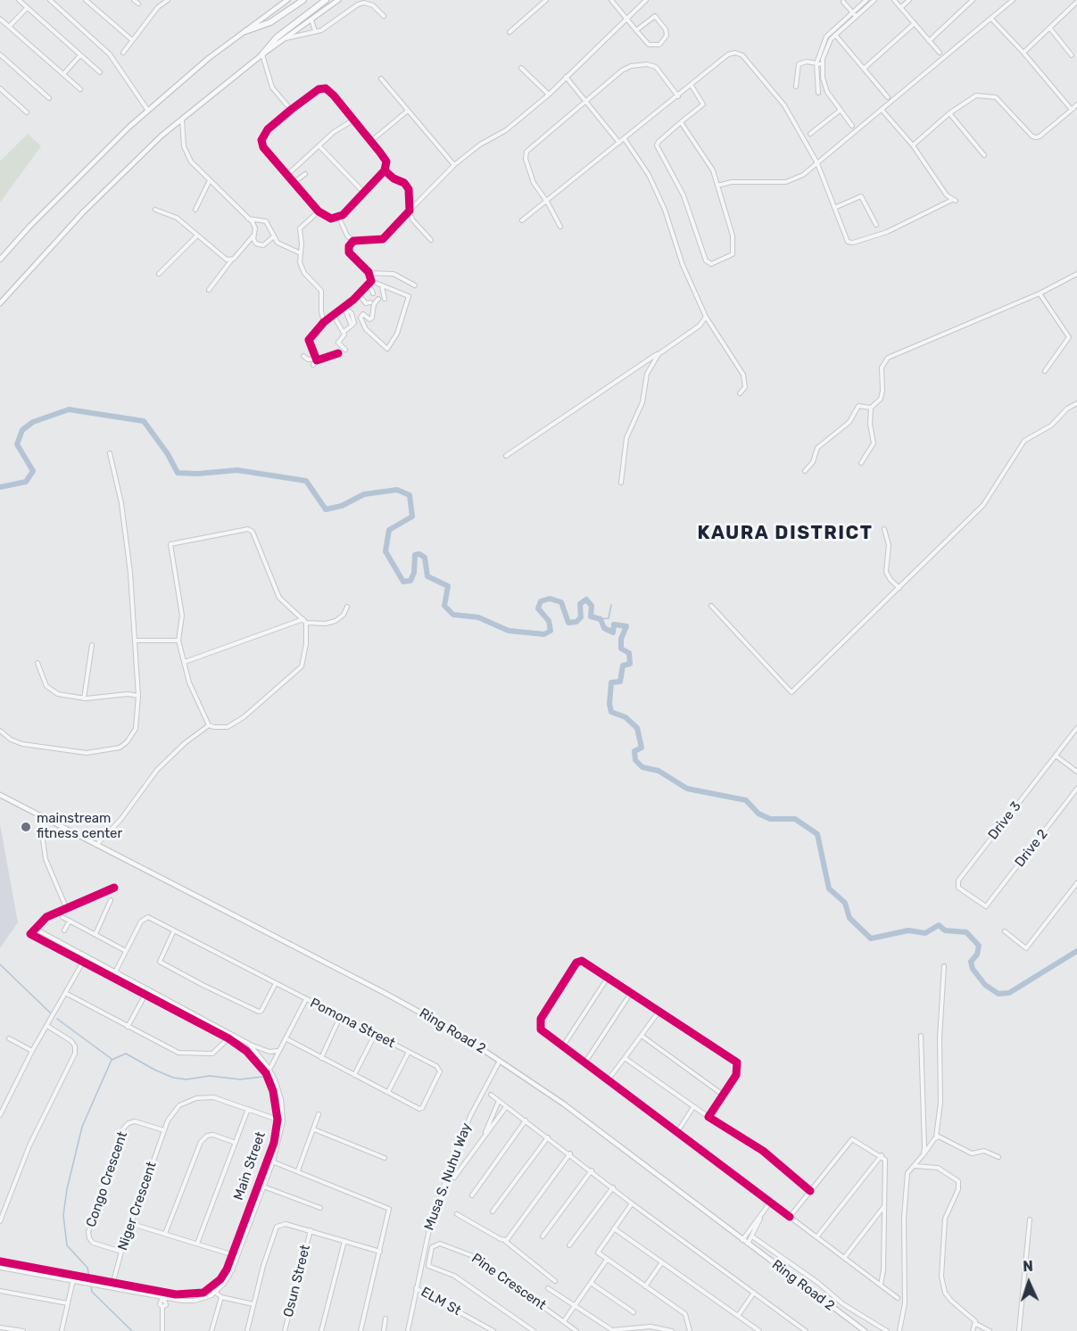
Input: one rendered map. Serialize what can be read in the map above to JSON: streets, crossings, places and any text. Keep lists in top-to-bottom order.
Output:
{
  "streets": {
    "main road": ["Ring Road 2"],
    "street": [
      "Drive 3",
      "Drive 2",
      "Pomona Street",
      "Main Street",
      "Musa S. Nuhu Way",
      "Congo Crescent",
      "Niger Crescent",
      "Osun Street",
      "Pine Crescent",
      "ELM St"
    ]
  },
  "crossings": [
    ["Drive 3", "Drive 2"],
    ["Pomona Street", "Main Street"],
    ["Ring Road 2", "Musa S. Nuhu Way"],
    ["Main Street", "Niger Crescent"],
    ["Musa S. Nuhu Way", "ELM St"],
    ["Congo Crescent", "Niger Crescent"]
  ],
  "districts": ["KAURA DISTRICT"],
  "places": ["mainstream fitness center"],
  "north": "top"
}
